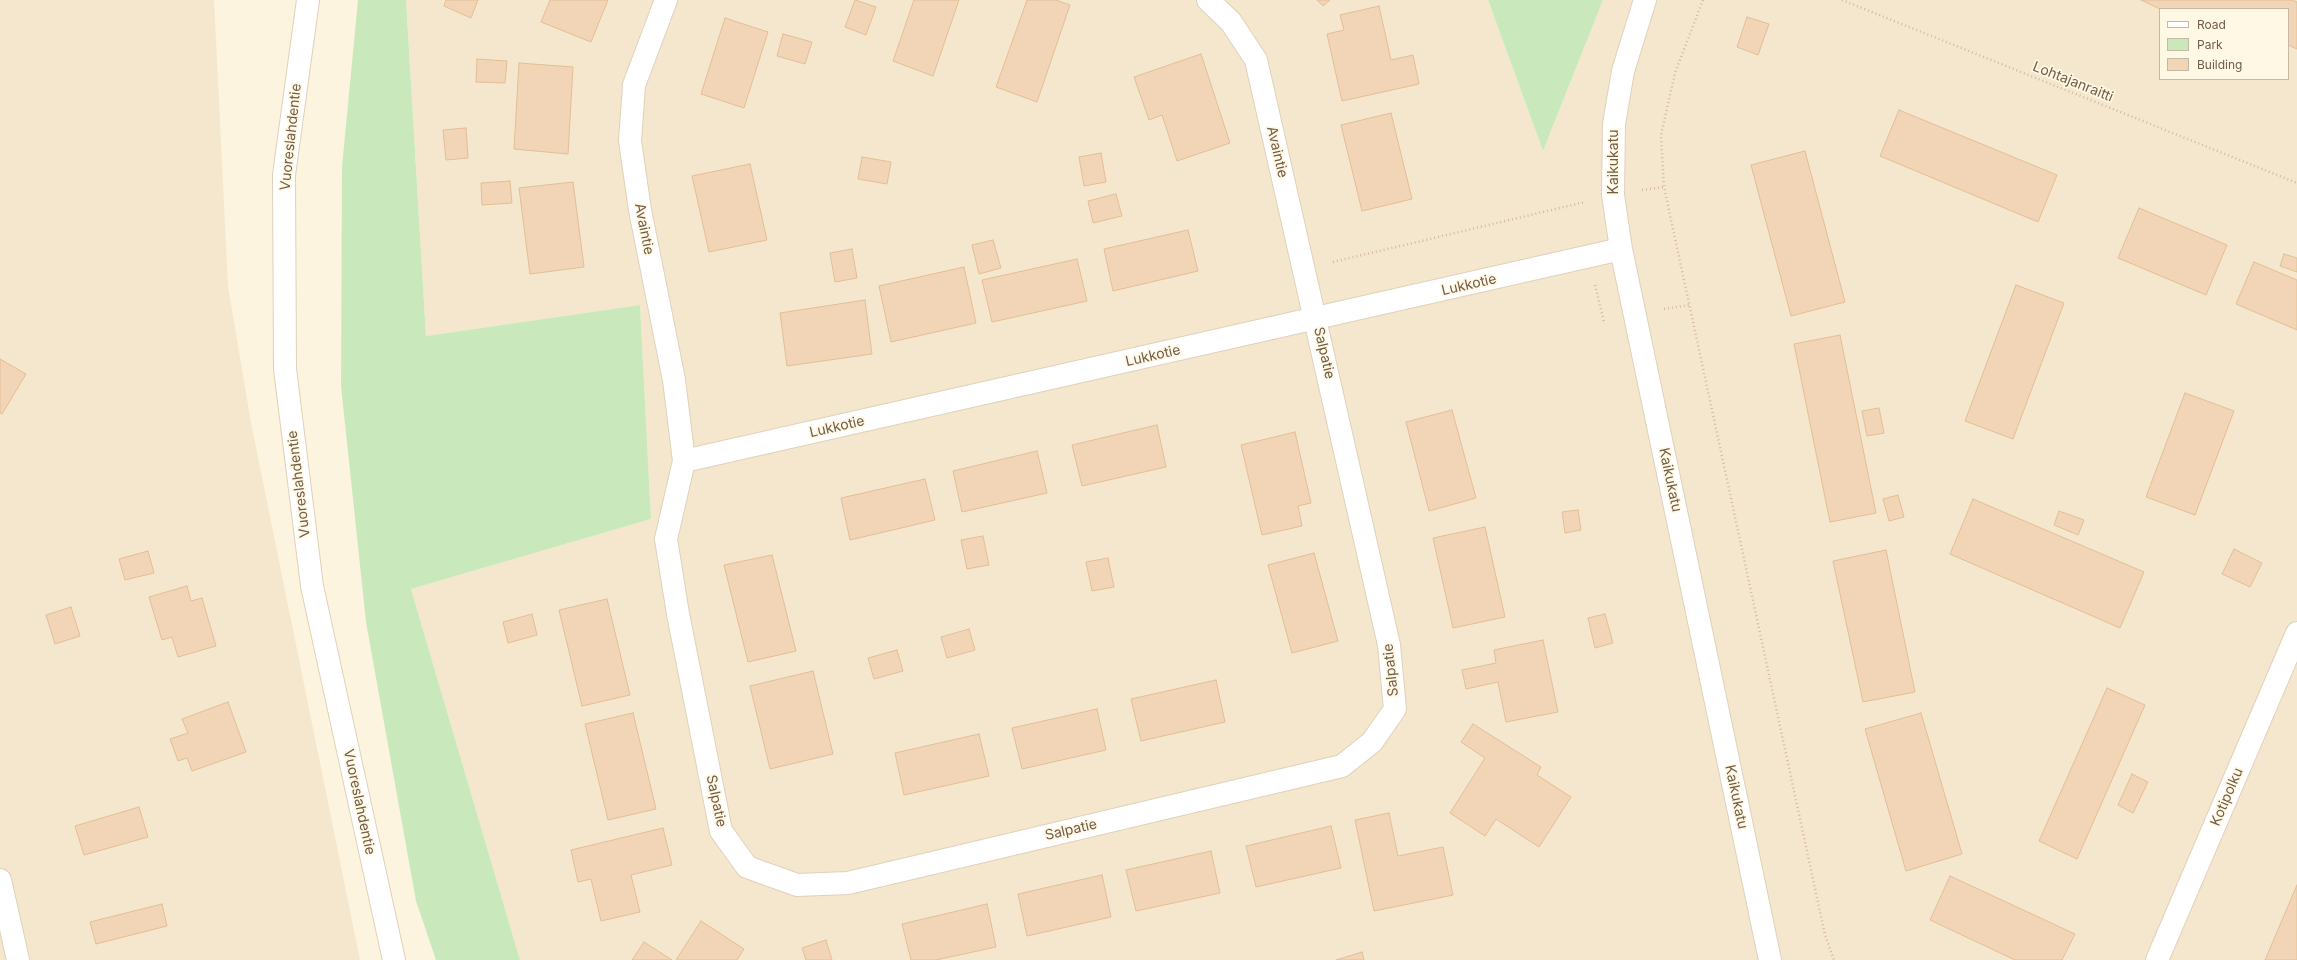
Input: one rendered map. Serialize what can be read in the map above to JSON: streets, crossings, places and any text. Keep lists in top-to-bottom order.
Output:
{
  "streets": {
    "street": [
      "Vuoreslahdentie",
      "Avaintie",
      "Kaikukatu",
      "Lukkotie",
      "Salpatie",
      "Kotipolku"
    ],
    "path": ["Lohtajanraitti"]
  },
  "crossings": [
    ["Avaintie", "Lukkotie"],
    ["Avaintie", "Salpatie"],
    ["Kaikukatu", "Lukkotie"],
    ["Lukkotie", "Salpatie"]
  ],
  "legend": ["Road", "Park", "Building"]
}
